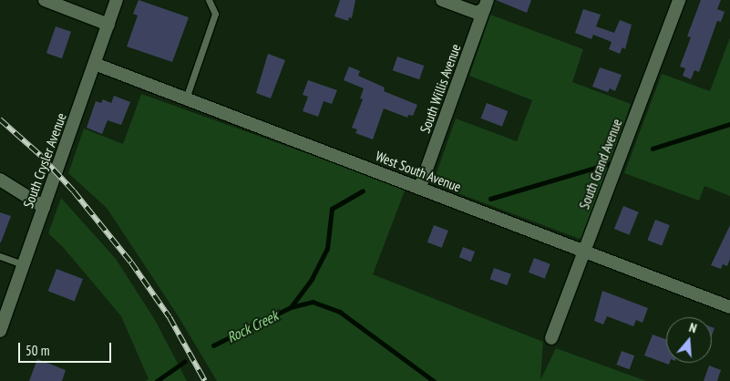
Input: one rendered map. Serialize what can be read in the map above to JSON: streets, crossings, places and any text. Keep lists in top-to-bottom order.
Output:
{
  "streets": {
    "street": [
      "South Willis Avenue",
      "South Crysler Avenue",
      "South Grand Avenue",
      "West South Avenue"
    ]
  },
  "crossings": [
    ["South Willis Avenue", "West South Avenue"],
    ["South Crysler Avenue", "West South Avenue"],
    ["South Grand Avenue", "West South Avenue"]
  ],
  "water": ["Rock Creek"],
  "scale_bar": "50 m",
  "north": "top"
}
